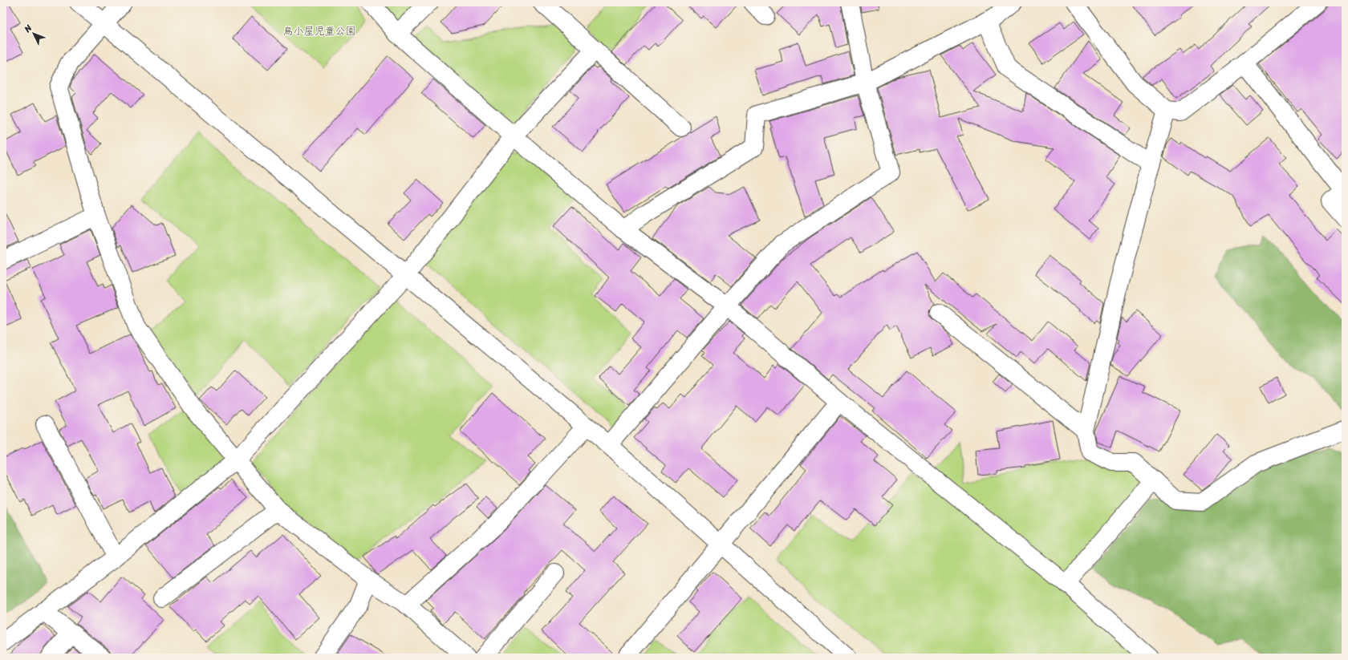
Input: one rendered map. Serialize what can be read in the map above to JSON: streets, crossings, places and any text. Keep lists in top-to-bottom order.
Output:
{
  "parks": ["鳥小屋児童公園"],
  "north": "top left"
}
